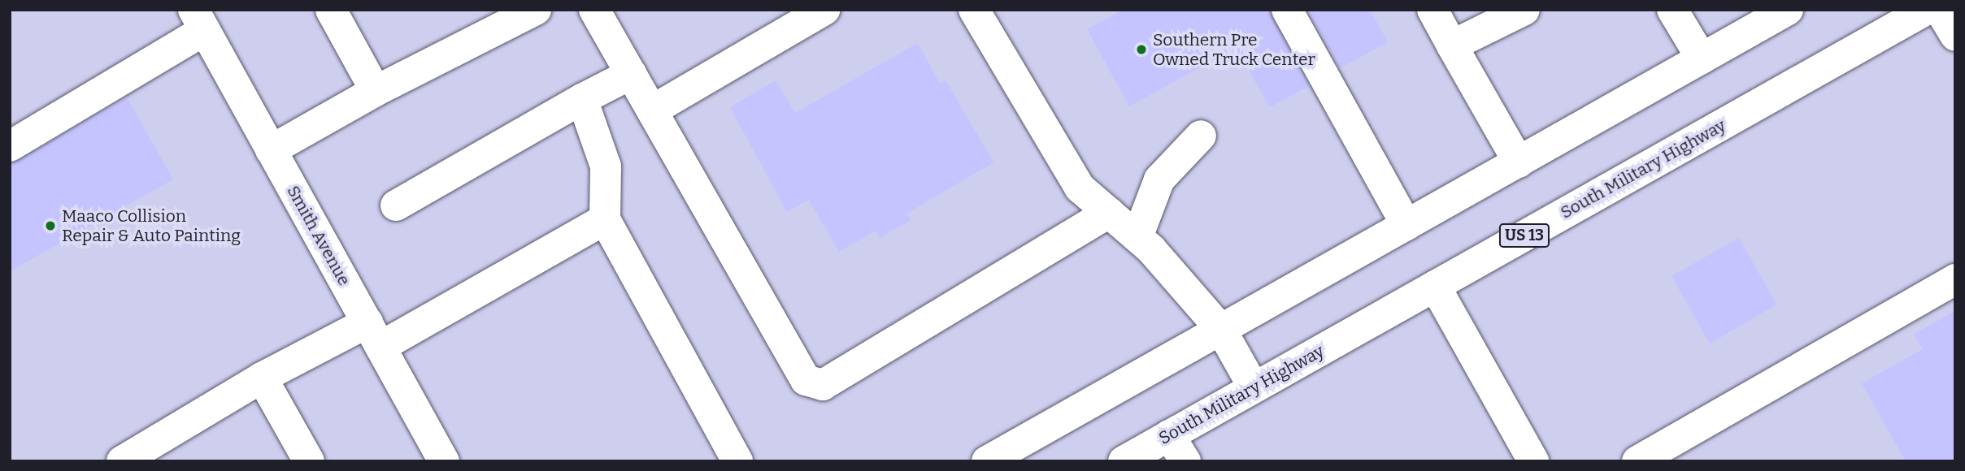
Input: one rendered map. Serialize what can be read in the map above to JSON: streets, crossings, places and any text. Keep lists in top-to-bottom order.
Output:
{
  "streets": {
    "main road": ["South Military Highway", "Smith Avenue", "US 13"]
  },
  "places": ["Southern Pre Owned Truck Center", "Maaco Collision Repair & Auto Painting"]
}
